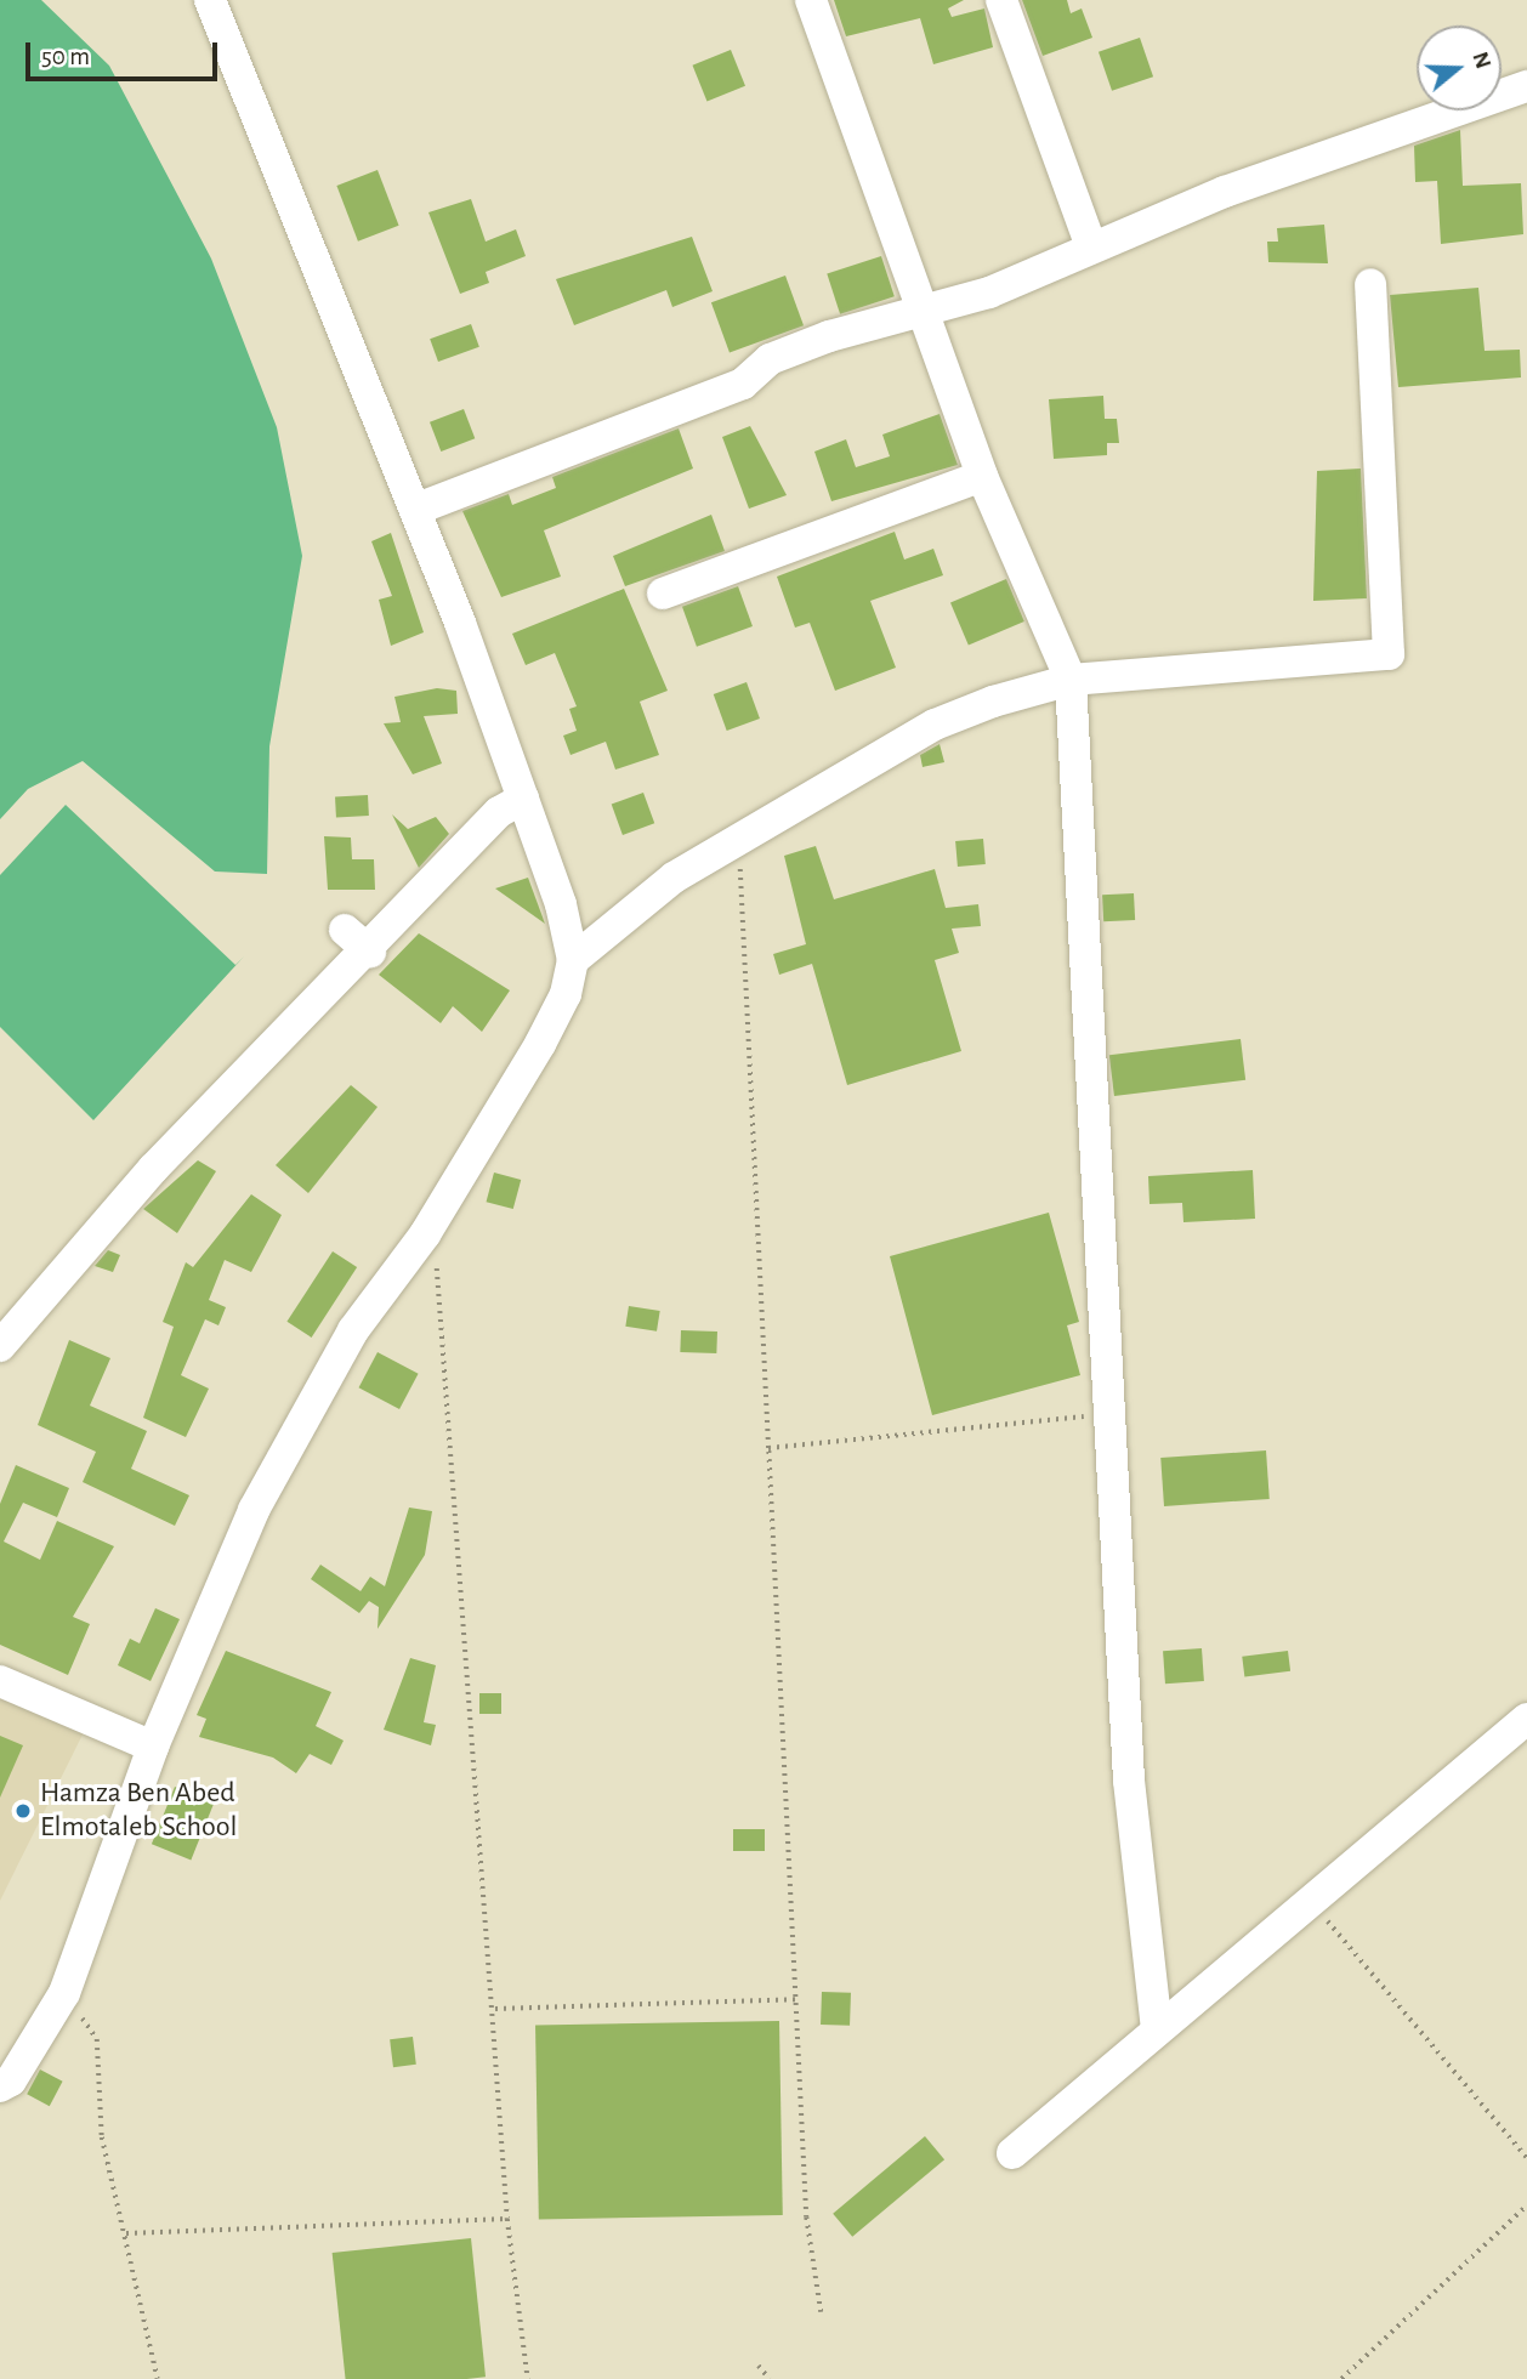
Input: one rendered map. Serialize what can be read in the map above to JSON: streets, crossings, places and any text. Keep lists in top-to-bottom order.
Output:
{
  "places": ["Hamza Ben Abed Elmotaleb School"],
  "scale_bar": "50 m",
  "north": "right"
}
